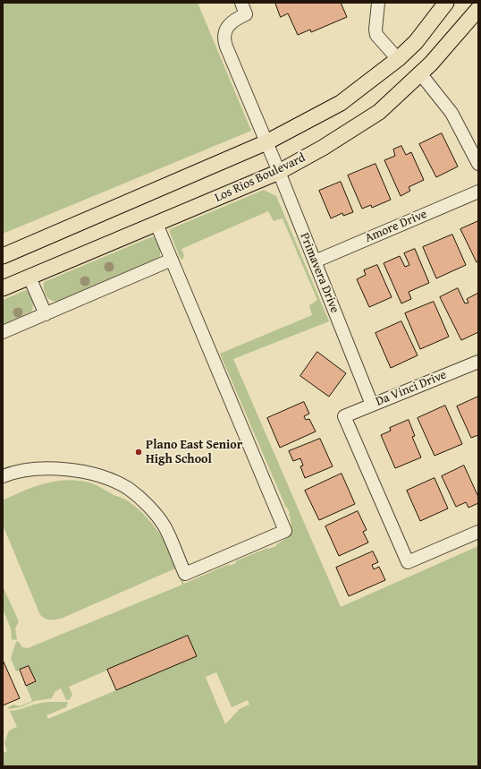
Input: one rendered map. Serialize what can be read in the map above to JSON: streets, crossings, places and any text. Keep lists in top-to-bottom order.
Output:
{
  "streets": {
    "main road": ["Los Rios Boulevard"],
    "street": ["Amore Drive", "Primavera Drive", "Da Vinci Drive"]
  },
  "crossings": [
    ["Los Rios Boulevard", "Primavera Drive"],
    ["Amore Drive", "Primavera Drive"],
    ["Primavera Drive", "Da Vinci Drive"]
  ],
  "places": ["Plano East Senior High School"]
}
